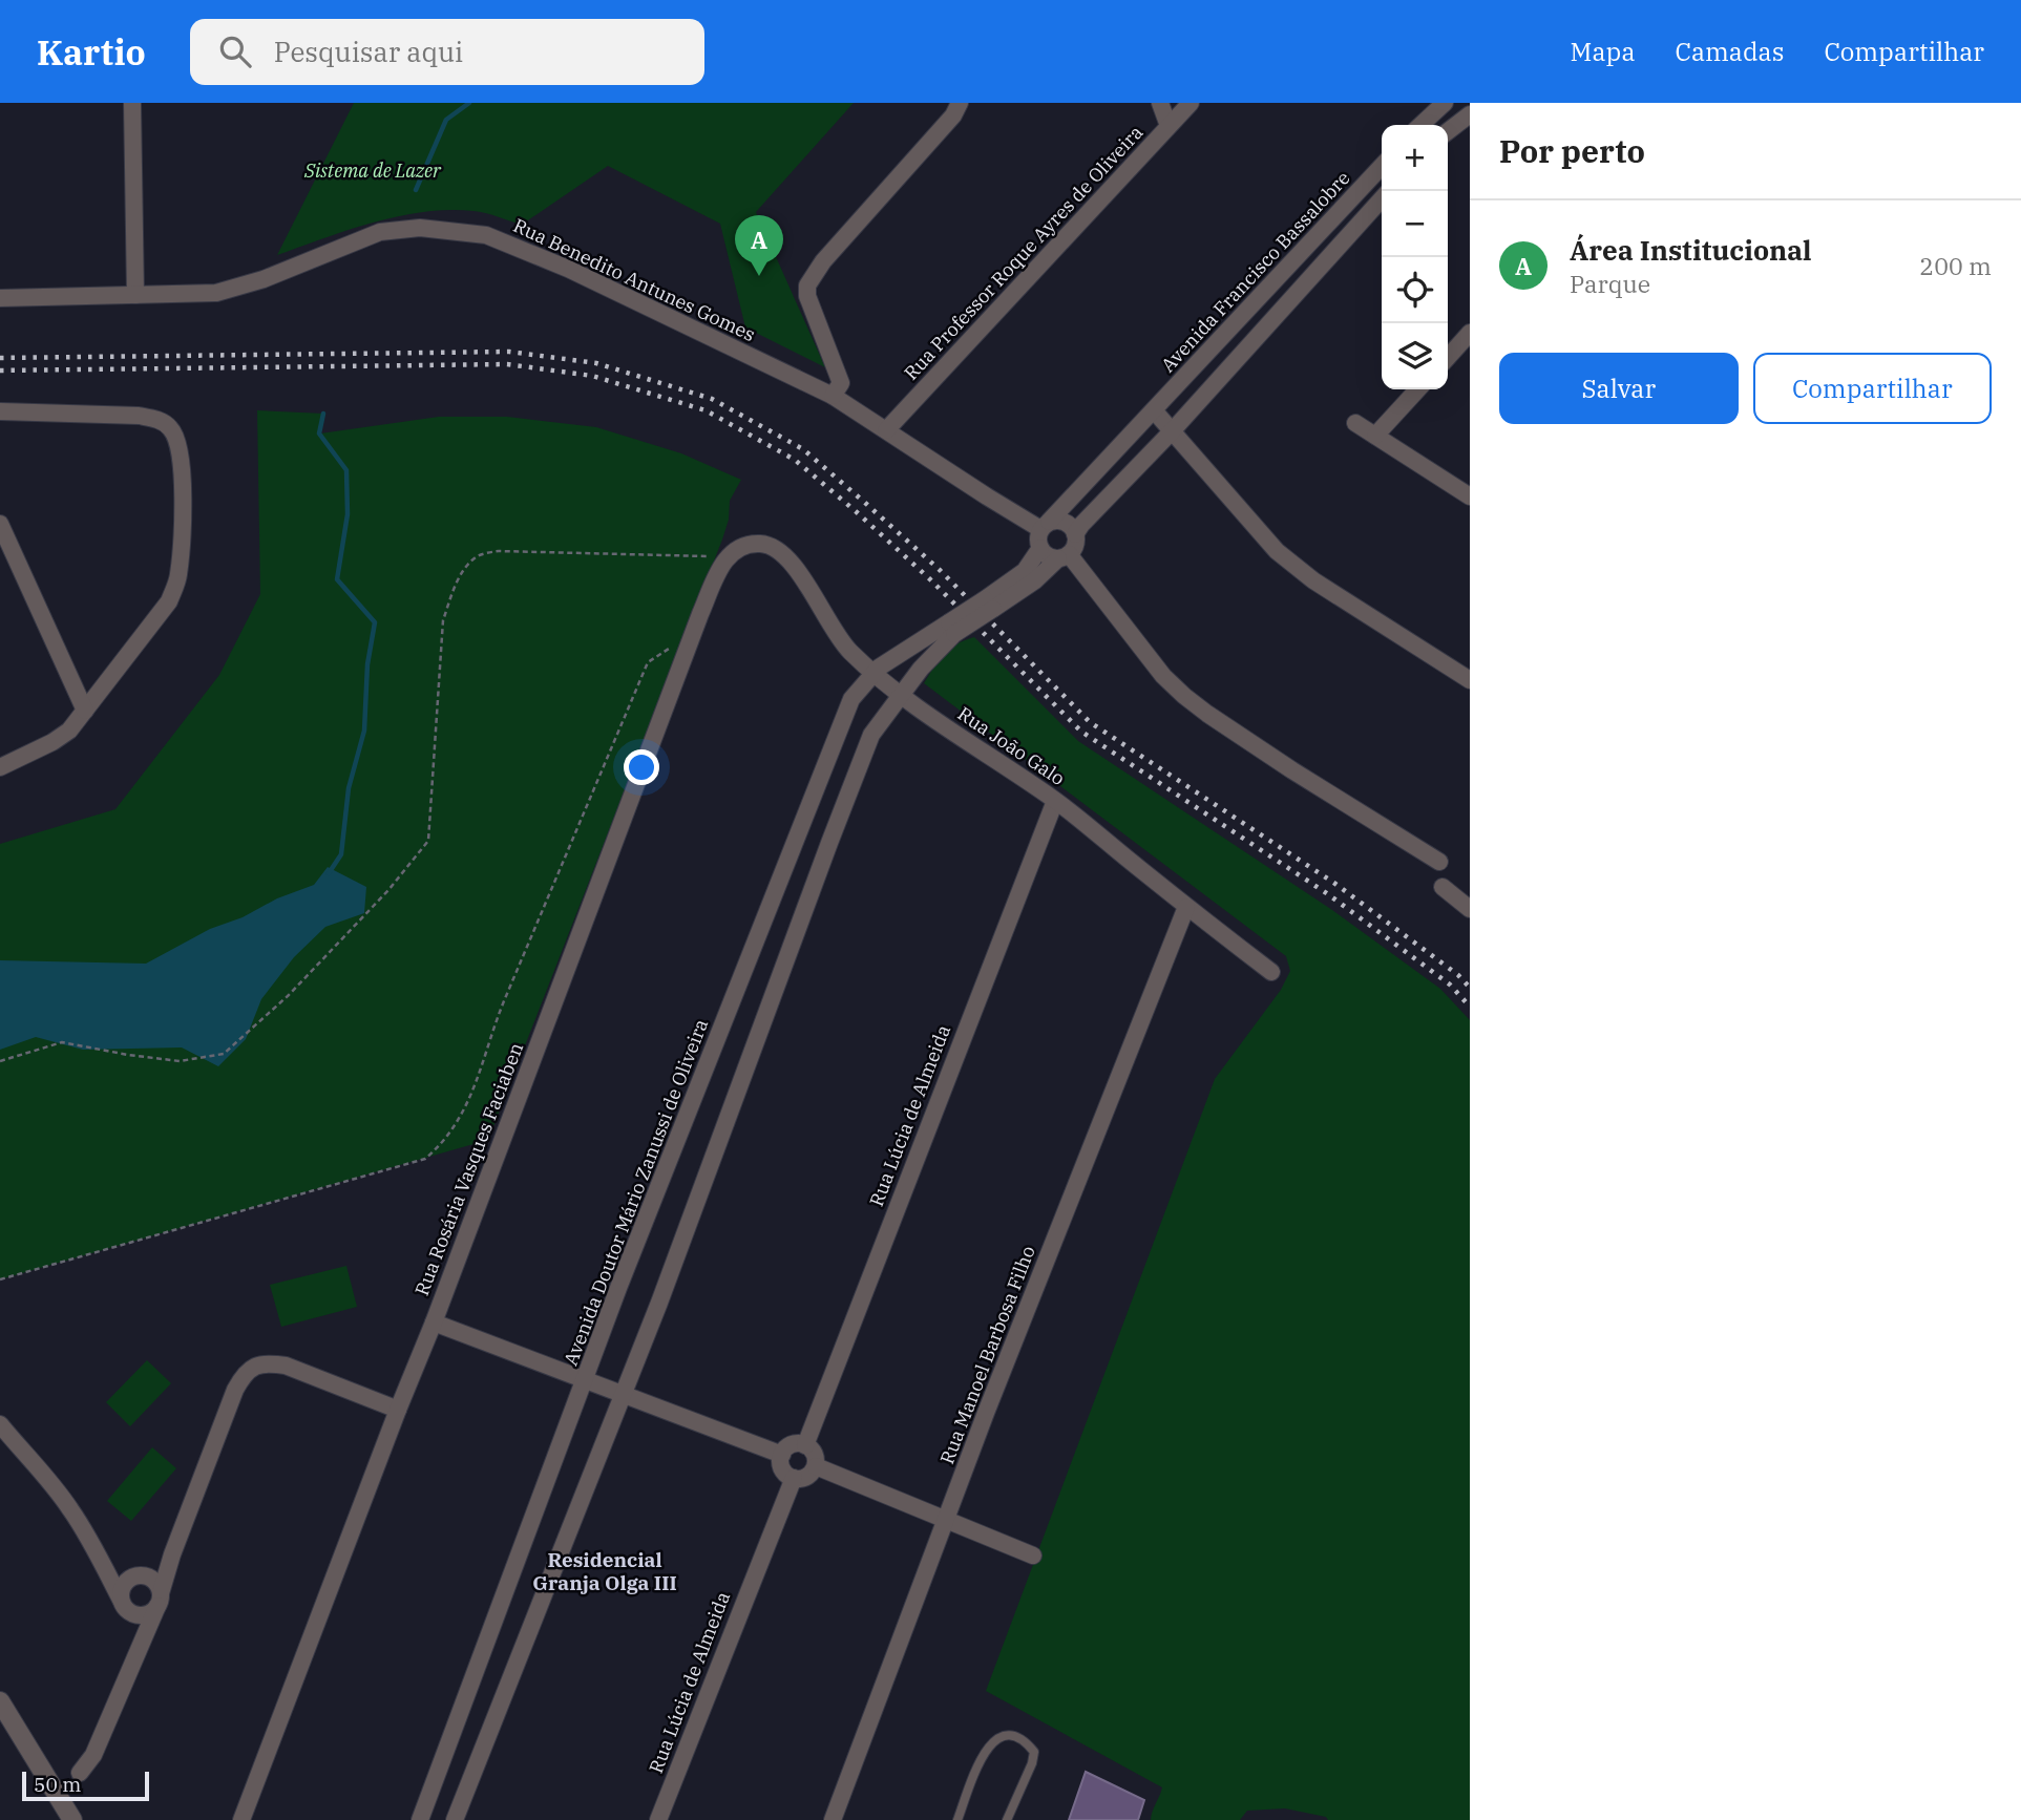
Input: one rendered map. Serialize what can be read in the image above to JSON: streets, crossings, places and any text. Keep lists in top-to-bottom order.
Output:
{
  "streets": {
    "street": [
      "Rua Professor Roque Ayres de Oliveira",
      "Avenida Francisco Bassalobre",
      "Rua Benedito Antunes Gomes",
      "Rua João Galo",
      "Rua Lúcia de Almeida",
      "Rua Rosária Vasques Faciaben",
      "Avenida Doutor Mário Zanussi de Oliveira",
      "Rua Manoel Barbosa Filho"
    ]
  },
  "crossings": [
    ["Rua Professor Roque Ayres de Oliveira", "Rua Benedito Antunes Gomes"],
    ["Avenida Francisco Bassalobre", "Rua Benedito Antunes Gomes"],
    ["Rua João Galo", "Rua Lúcia de Almeida"],
    ["Rua João Galo", "Rua Rosária Vasques Faciaben"],
    ["Rua João Galo", "Avenida Doutor Mário Zanussi de Oliveira"],
    ["Rua João Galo", "Rua Manoel Barbosa Filho"]
  ],
  "districts": ["Residencial Granja Olga III"],
  "parks": ["Sistema de Lazer"],
  "scale_bar": "50 m",
  "page": {
    "header": "Kartio",
    "search": "Pesquisar aqui",
    "nav": ["Mapa", "Camadas", "Compartilhar"],
    "heading": "Por perto",
    "map_buttons": ["+", "−"],
    "list": [
      {
        "mark": "A",
        "name": "Área Institucional",
        "note": "Parque",
        "value": "200 m"
      }
    ],
    "pins": "A",
    "buttons": ["Salvar", "Compartilhar"],
    "scale": "50 m"
  }
}
